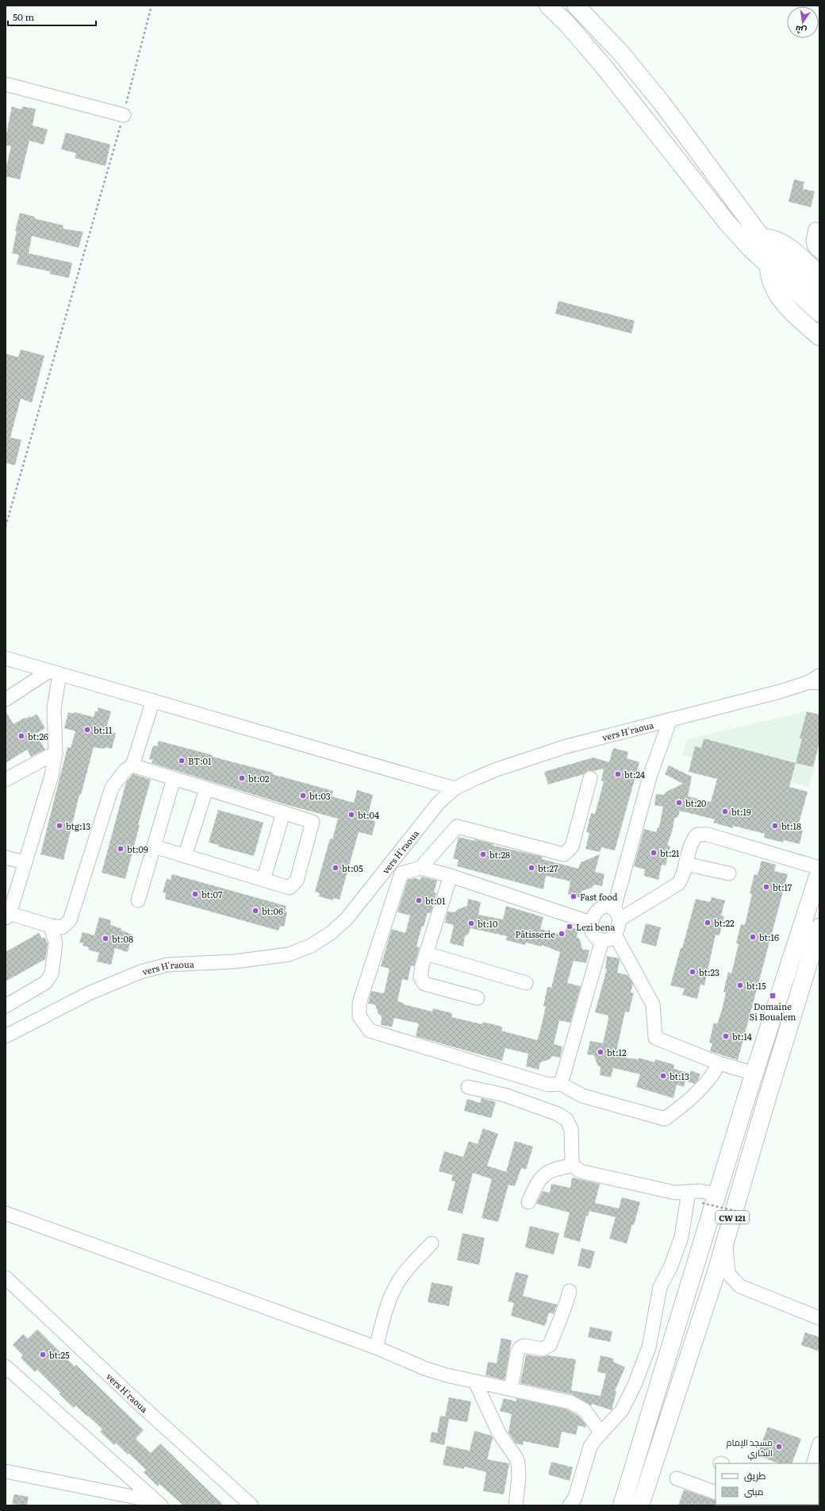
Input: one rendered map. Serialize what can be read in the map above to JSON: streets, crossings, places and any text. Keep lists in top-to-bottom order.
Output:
{
  "streets": {
    "highway": ["CW 121"],
    "street": ["vers H'raoua"]
  },
  "places": {
    "other": [
      "bt:11",
      "bt:26",
      "BT:01",
      "bt:24",
      "bt:02",
      "bt:03",
      "bt:20",
      "bt:19",
      "bt:04",
      "btg:13",
      "bt:18",
      "bt:09",
      "bt:21",
      "bt:28",
      "bt:05",
      "bt:27",
      "bt:17",
      "bt:07",
      "Fast food",
      "bt:01",
      "bt:06",
      "bt:22",
      "bt:10",
      "Lezi bena",
      "Pâtisserie",
      "bt:16",
      "bt:08",
      "bt:23",
      "bt:15",
      "bt:14",
      "bt:12",
      "bt:13",
      "bt:25",
      "مسجد الإمام البخاري"
    ],
    "transit": ["Domaine Si Boualem"]
  },
  "legend": ["طريق", "مبنى"],
  "scale_bar": "50 m",
  "north": "bottom"
}
